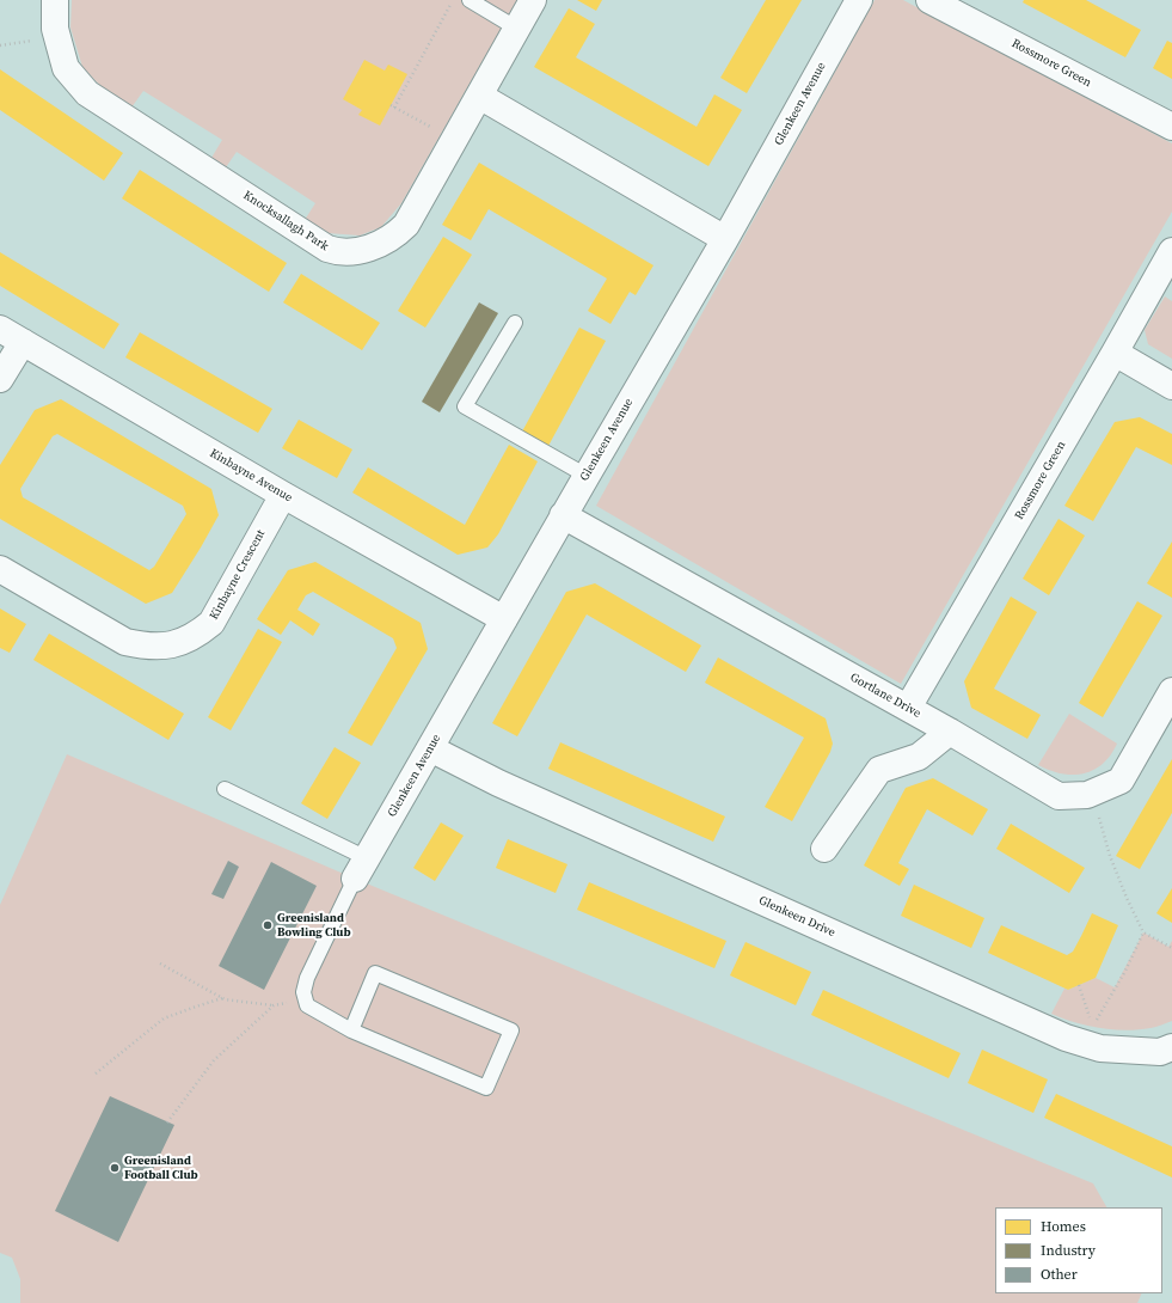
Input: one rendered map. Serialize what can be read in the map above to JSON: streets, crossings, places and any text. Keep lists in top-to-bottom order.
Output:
{
  "streets": {
    "street": [
      "Rossmore Green",
      "Glenkeen Avenue",
      "Knocksallagh Park",
      "Kinbayne Avenue",
      "Kinbayne Crescent",
      "Gortlane Drive",
      "Glenkeen Drive"
    ]
  },
  "crossings": [
    ["Rossmore Green", "Gortlane Drive"],
    ["Glenkeen Avenue", "Kinbayne Avenue"],
    ["Glenkeen Avenue", "Gortlane Drive"],
    ["Glenkeen Avenue", "Glenkeen Drive"],
    ["Kinbayne Avenue", "Kinbayne Crescent"]
  ],
  "places": ["Greenisland Bowling Club", "Greenisland Football Club"],
  "legend": ["Homes", "Industry", "Other"]
}
